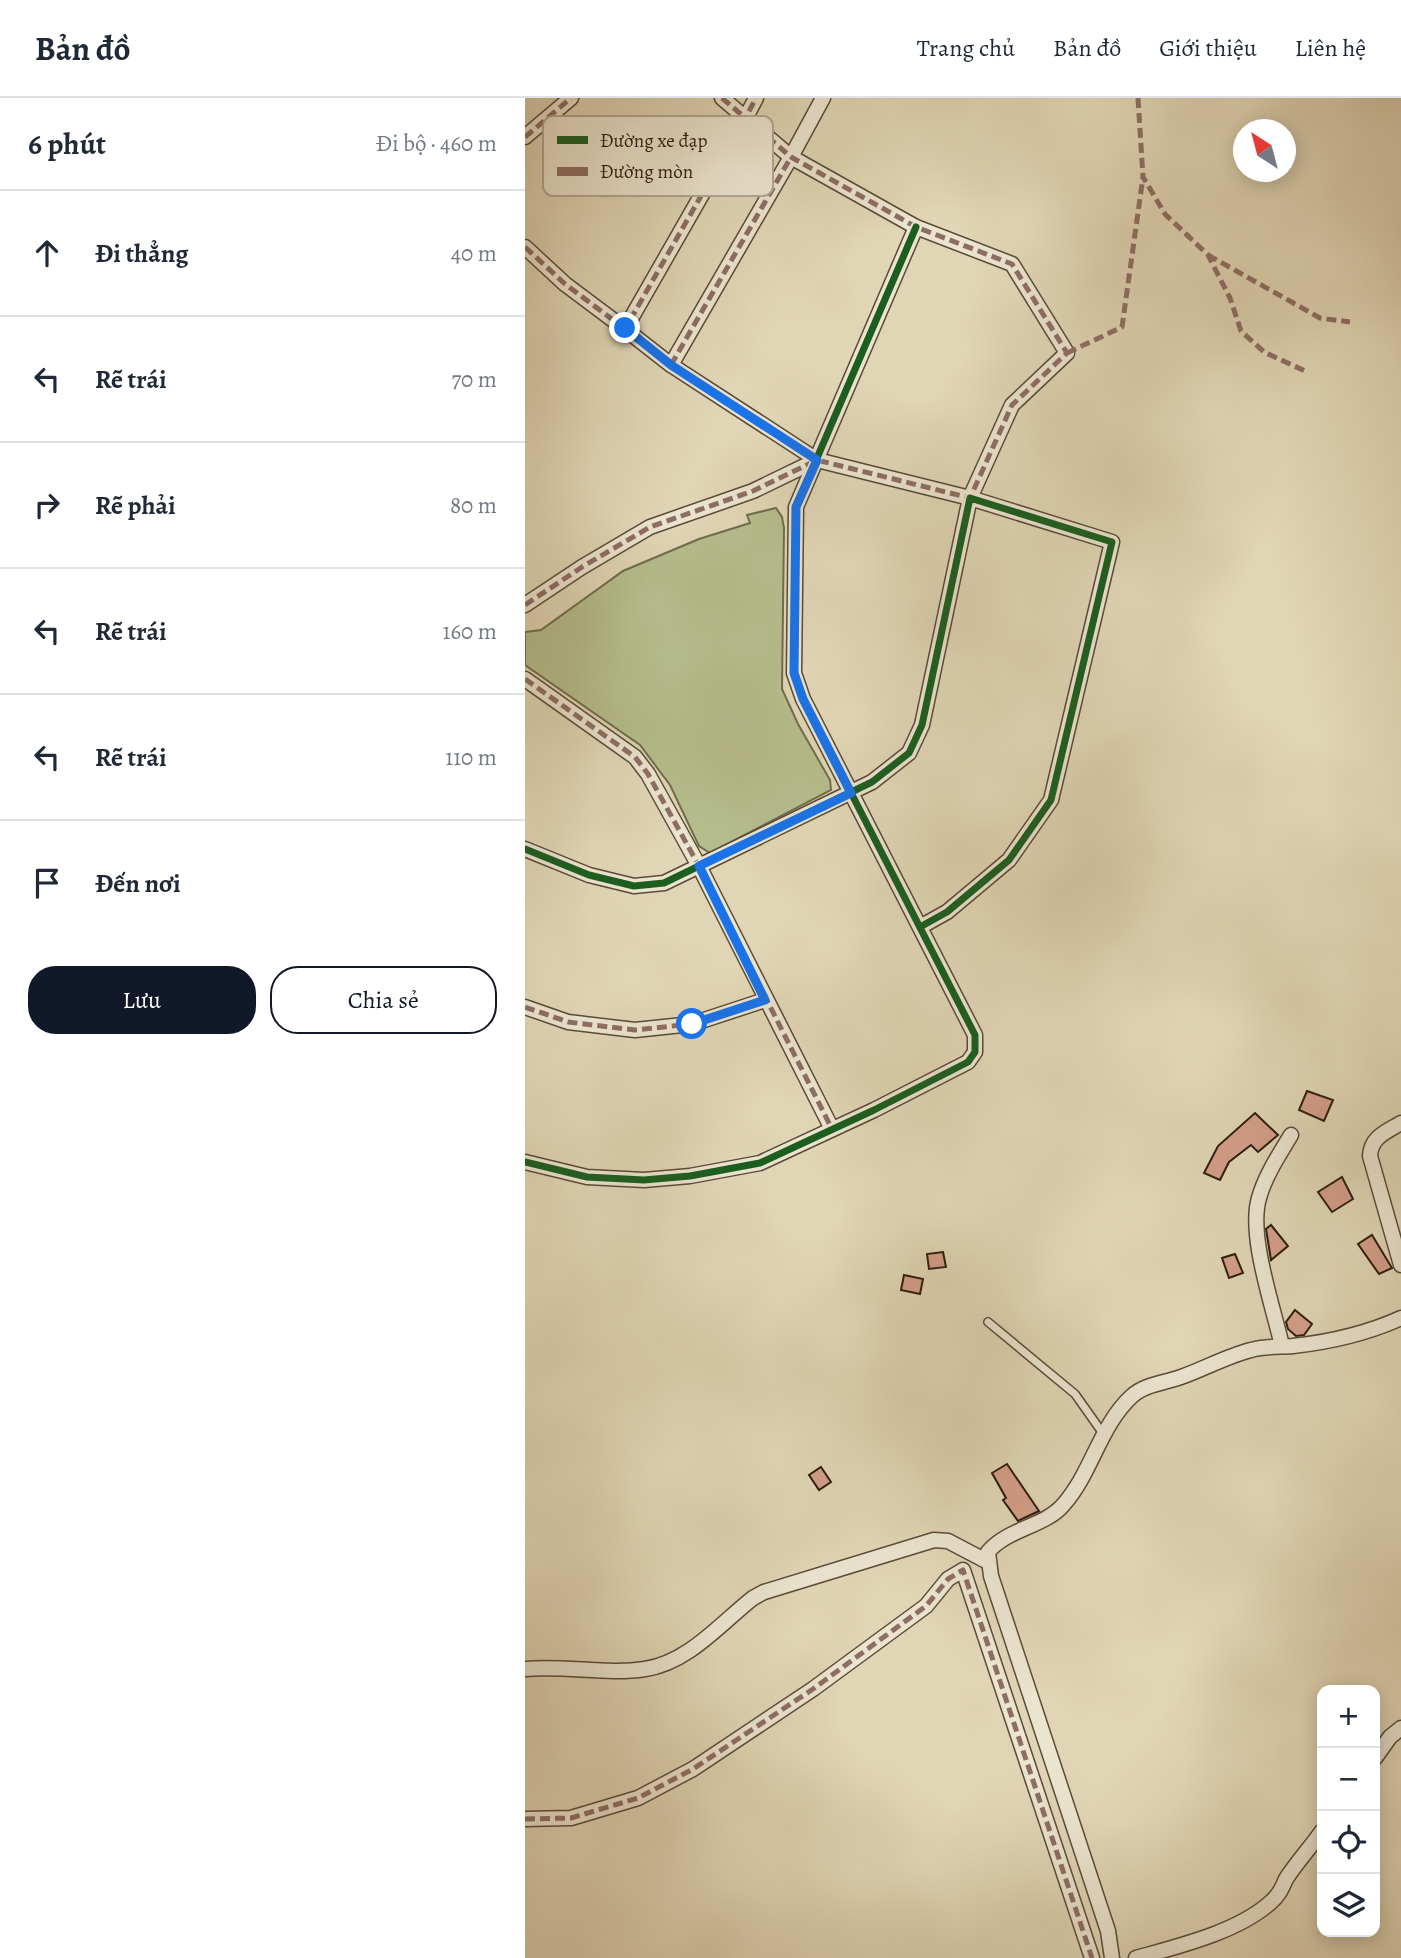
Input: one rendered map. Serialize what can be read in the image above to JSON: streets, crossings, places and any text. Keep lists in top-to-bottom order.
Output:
{
  "legend": ["Đường xe đạp", "Đường mòn"],
  "north": "top left",
  "page": {
    "header": "Bản đồ",
    "nav": [
      "Trang chủ",
      "Bản đồ",
      "Giới thiệu",
      "Liên hệ"
    ],
    "heading": ["6 phút", "Đi bộ · 460 m"],
    "list": [
      ["Đi thẳng", "40 m"],
      ["Rẽ trái", "70 m"],
      ["Rẽ phải", "80 m"],
      ["Rẽ trái", "160 m"],
      ["Rẽ trái", "110 m"],
      "Đến nơi"
    ],
    "buttons": ["Lưu", "Chia sẻ"],
    "map_buttons": ["+", "−"]
  }
}
